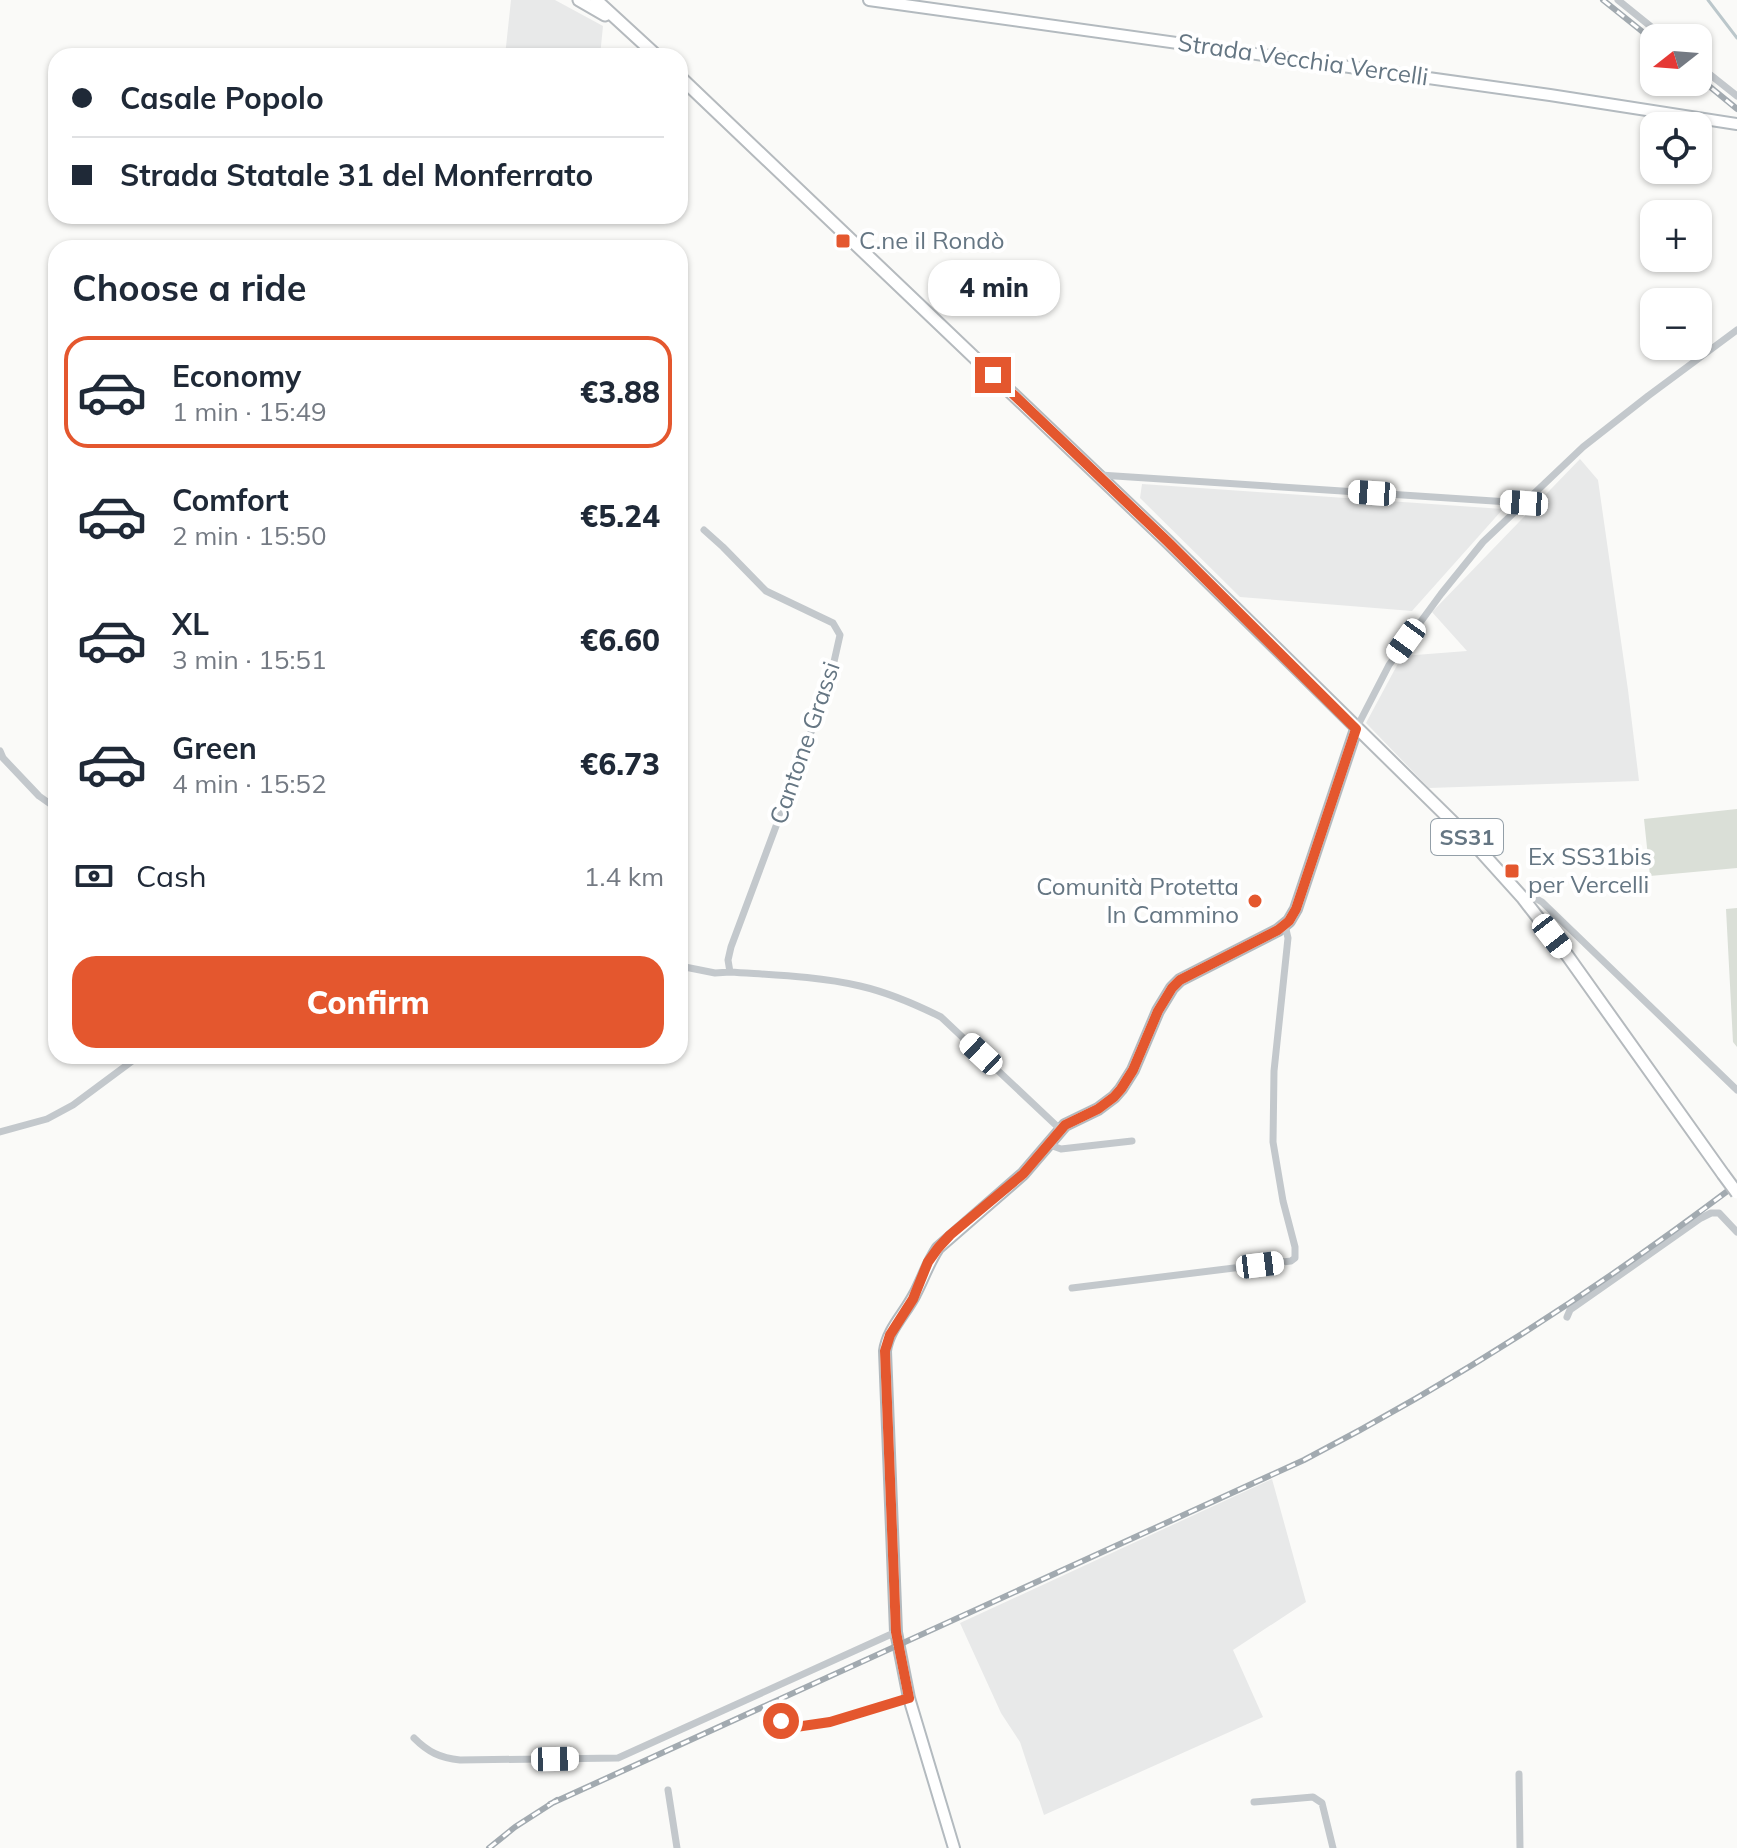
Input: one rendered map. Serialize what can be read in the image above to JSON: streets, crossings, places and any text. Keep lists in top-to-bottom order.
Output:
{
  "streets": {
    "main road": ["SS31"],
    "street": ["Strada Vecchia Vercelli", "Cantone Grassi"]
  },
  "places": {
    "transit": ["C.ne il Rondò", "Ex SS31bis per Vercelli"],
    "other": ["Comunità Protetta In Cammino"]
  },
  "north": "left",
  "page": {
    "map_buttons": ["+", "−"],
    "banner": ["Casale Popolo", "Strada Statale 31 del Monferrato"],
    "heading": "Choose a ride",
    "bubble": "4 min",
    "list": [
      {
        "name": "Economy",
        "note": "1 min · 15:49",
        "value": "€3.88"
      },
      {
        "name": "Comfort",
        "note": "2 min · 15:50",
        "value": "€5.24"
      },
      {
        "name": "XL",
        "note": "3 min · 15:51",
        "value": "€6.60"
      },
      {
        "name": "Green",
        "note": "4 min · 15:52",
        "value": "€6.73"
      }
    ],
    "pay": ["Cash", "1.4 km"],
    "buttons": "Confirm"
  }
}
